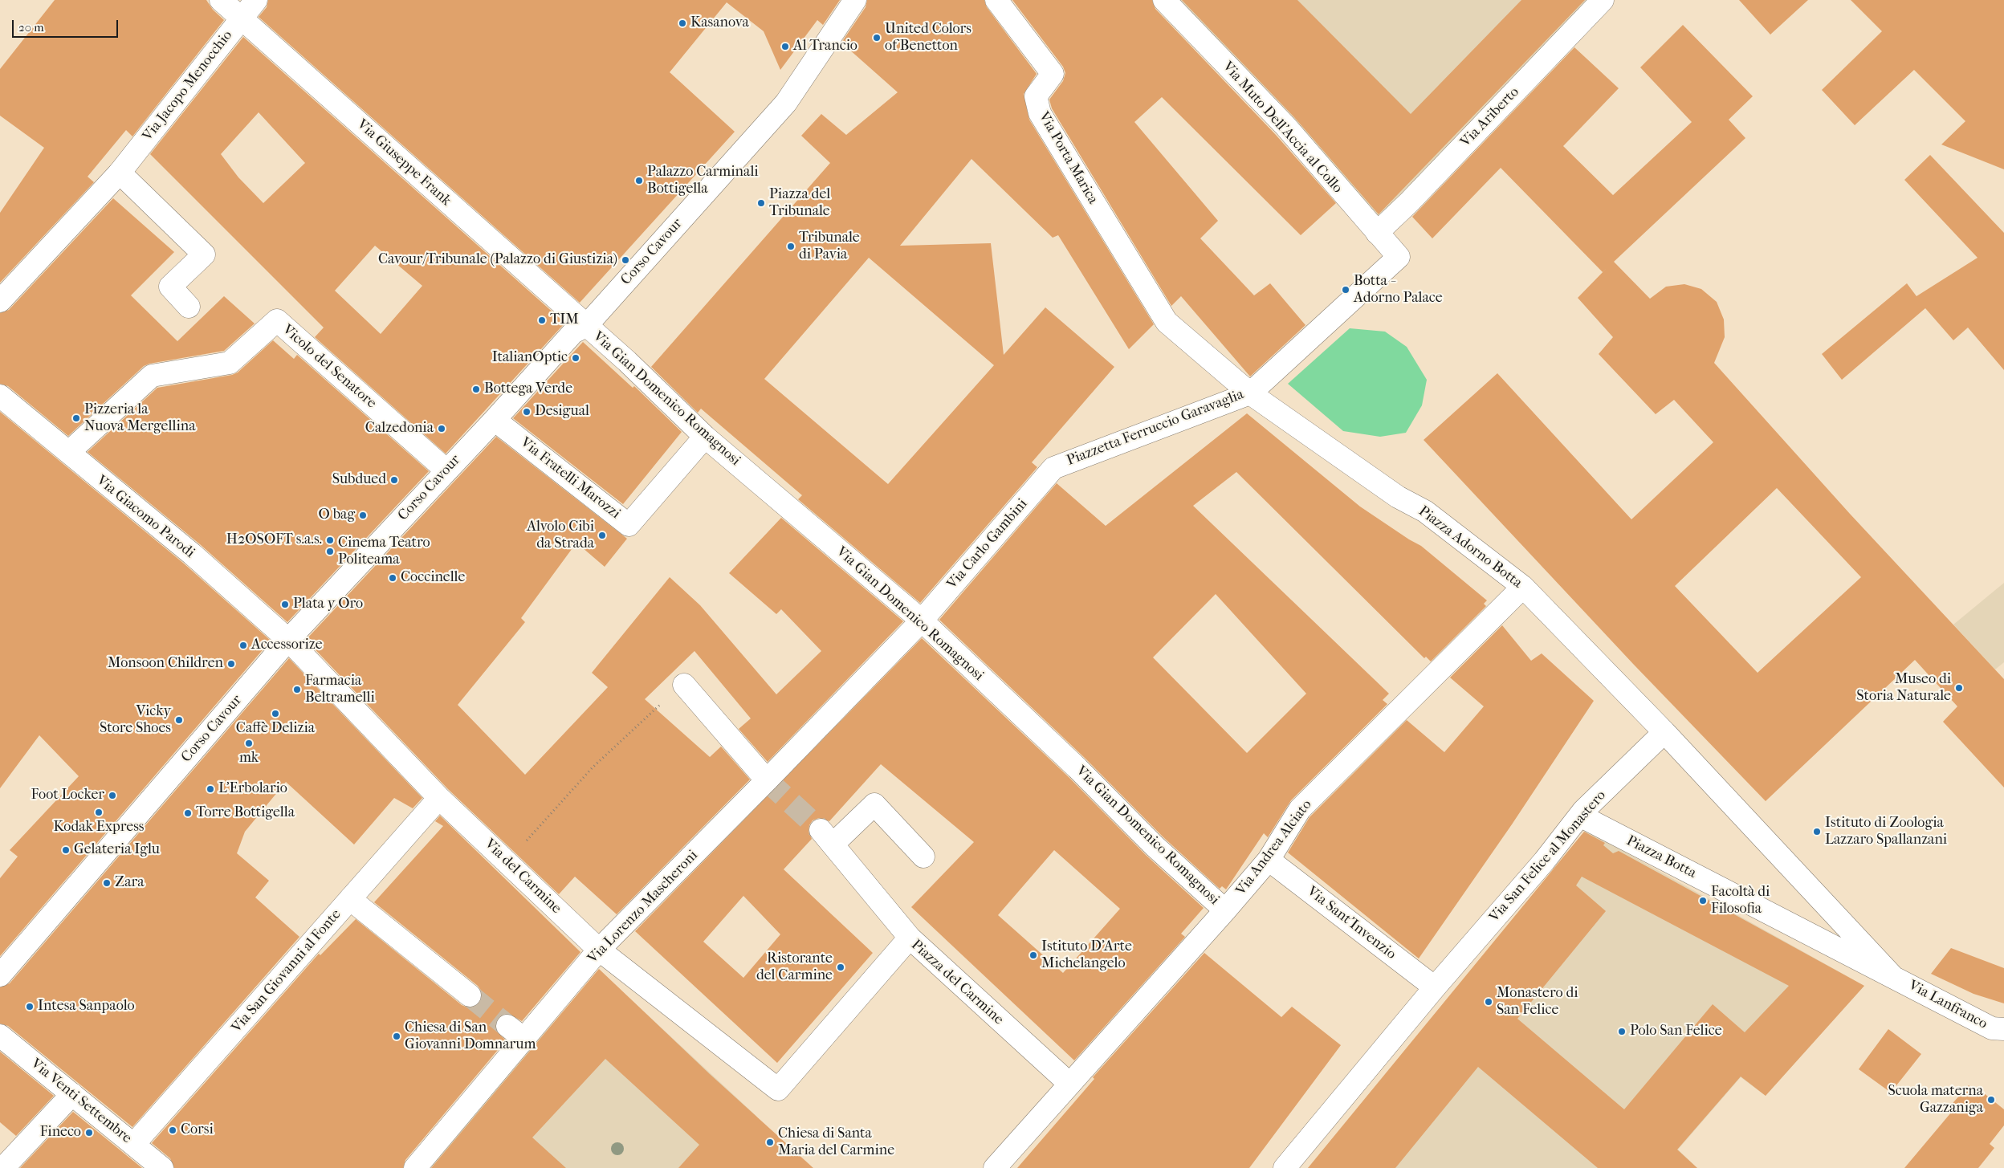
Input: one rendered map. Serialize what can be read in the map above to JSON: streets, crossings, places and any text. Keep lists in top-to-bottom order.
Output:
{
  "streets": {
    "street": [
      "Via Jacopo Menocchio",
      "Via Ariberto",
      "Via Muto Dell'Accia al Collo",
      "Via Porta Marica",
      "Via Giuseppe Frank",
      "Corso Cavour",
      "Vicolo del Senatore",
      "Via Gian Domenico Romagnosi",
      "Piazzetta Ferruccio Garavaglia",
      "Via Fratelli Marozzi",
      "Via Giacomo Parodi",
      "Via Carlo Gambini",
      "Piazza Adorno Botta",
      "Via Andrea Alciato",
      "Via San Felice al Monastero",
      "Piazza Botta",
      "Via del Carmine",
      "Via Lorenzo Mascheroni",
      "Via Sant'Invenzio",
      "Via San Giovanni al Fonte",
      "Piazza del Carmine",
      "Via Lanfranco",
      "Via Venti Settembre"
    ]
  },
  "crossings": [
    ["Via Jacopo Menocchio", "Via Giuseppe Frank"],
    ["Via Ariberto", "Via Muto Dell'Accia al Collo"],
    ["Via Muto Dell'Accia al Collo", "Piazzetta Ferruccio Garavaglia"],
    ["Via Muto Dell'Accia al Collo", "Piazza Adorno Botta"],
    ["Via Porta Marica", "Piazzetta Ferruccio Garavaglia"],
    ["Via Giuseppe Frank", "Corso Cavour"],
    ["Via Giuseppe Frank", "Via Gian Domenico Romagnosi"],
    ["Corso Cavour", "Vicolo del Senatore"],
    ["Corso Cavour", "Via Gian Domenico Romagnosi"],
    ["Corso Cavour", "Via Fratelli Marozzi"],
    ["Corso Cavour", "Via Giacomo Parodi"],
    ["Corso Cavour", "Via del Carmine"],
    ["Vicolo del Senatore", "Via Giacomo Parodi"],
    ["Via Gian Domenico Romagnosi", "Via Fratelli Marozzi"],
    ["Via Gian Domenico Romagnosi", "Via Carlo Gambini"],
    ["Via Gian Domenico Romagnosi", "Via Andrea Alciato"],
    ["Via Gian Domenico Romagnosi", "Via Lorenzo Mascheroni"],
    ["Piazzetta Ferruccio Garavaglia", "Via Carlo Gambini"],
    ["Piazzetta Ferruccio Garavaglia", "Piazza Adorno Botta"],
    ["Via Giacomo Parodi", "Via del Carmine"],
    ["Via Carlo Gambini", "Via Lorenzo Mascheroni"],
    ["Piazza Adorno Botta", "Via Andrea Alciato"],
    ["Piazza Adorno Botta", "Via San Felice al Monastero"],
    ["Via Andrea Alciato", "Via Sant'Invenzio"],
    ["Via Andrea Alciato", "Piazza del Carmine"],
    ["Via San Felice al Monastero", "Piazza Botta"],
    ["Via San Felice al Monastero", "Via Sant'Invenzio"],
    ["Piazza Botta", "Via Lanfranco"],
    ["Via del Carmine", "Via Lorenzo Mascheroni"],
    ["Via del Carmine", "Via San Giovanni al Fonte"],
    ["Via del Carmine", "Piazza del Carmine"],
    ["Via San Giovanni al Fonte", "Via Venti Settembre"]
  ],
  "places": [
    "Kasanova",
    "United Colors of Benetton",
    "Al Trancio",
    "Palazzo Carminali Bottigella",
    "Piazza del Tribunale",
    "Tribunale di Pavia",
    "Cavour/Tribunale (Palazzo di Giustizia)",
    "Botta - Adorno Palace",
    "TIM",
    "ItalianOptic",
    "Bottega Verde",
    "Desigual",
    "Pizzeria la Nuova Mergellina",
    "Calzedonia",
    "Subdued",
    "O bag",
    "Alvolo Cibi da Strada",
    "H2OSOFT s.a.s.",
    "Cinema Teatro Politeama",
    "Coccinelle",
    "Plata y Oro",
    "Accessorize",
    "Monsoon Children",
    "Museo di Storia Naturale",
    "Farmacia Beltramelli",
    "Caffè Delizia",
    "Vicky Store Shoes",
    "mk",
    "L'Erbolario",
    "Foot Locker",
    "Kodak Express",
    "Torre Bottigella",
    "Istituto di Zoologia Lazzaro Spallanzani",
    "Gelateria Iglu",
    "Zara",
    "Facoltà di Filosofia",
    "Istituto D'Arte Michelangelo",
    "Ristorante del Carmine",
    "Monastero di San Felice",
    "Intesa Sanpaolo",
    "Polo San Felice",
    "Chiesa di San Giovanni Domnarum",
    "Scuola materna Gazzaniga",
    "Corsi",
    "Fineco",
    "Chiesa di Santa Maria del Carmine"
  ],
  "scale_bar": "20 m"
}
